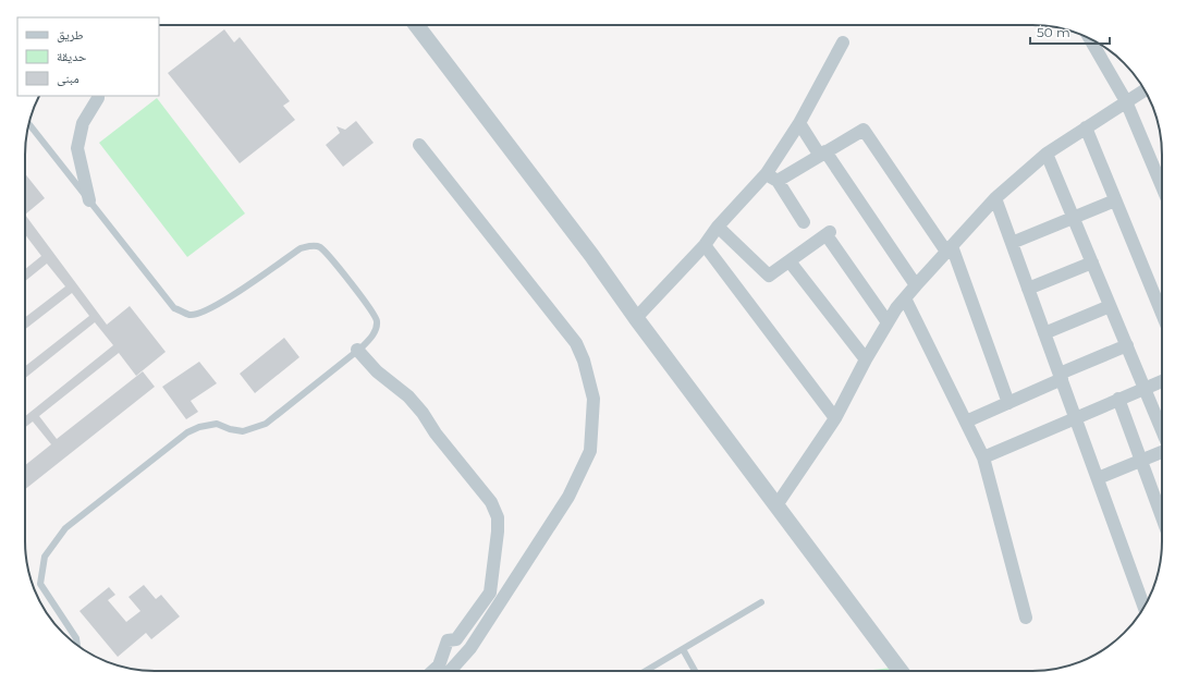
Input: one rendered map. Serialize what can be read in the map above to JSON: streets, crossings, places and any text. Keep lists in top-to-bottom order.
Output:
{
  "legend": ["طريق", "حديقة", "مبنى"],
  "scale_bar": "50 m"
}
